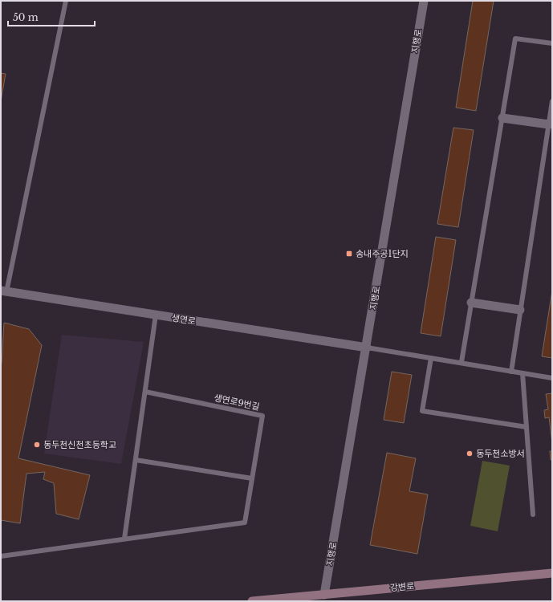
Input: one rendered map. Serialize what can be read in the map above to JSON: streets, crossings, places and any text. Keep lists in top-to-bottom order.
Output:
{
  "streets": {
    "main road": ["강변로"],
    "street": ["지행로", "생연로"],
    "lane": ["생연로9번길"]
  },
  "crossings": [
    ["지행로", "생연로"],
    ["지행로", "강변로"]
  ],
  "places": {
    "transit": ["송내주공1단지"],
    "other": ["동두천신천초등학교", "동두천소방서"]
  },
  "scale_bar": "50 m"
}
